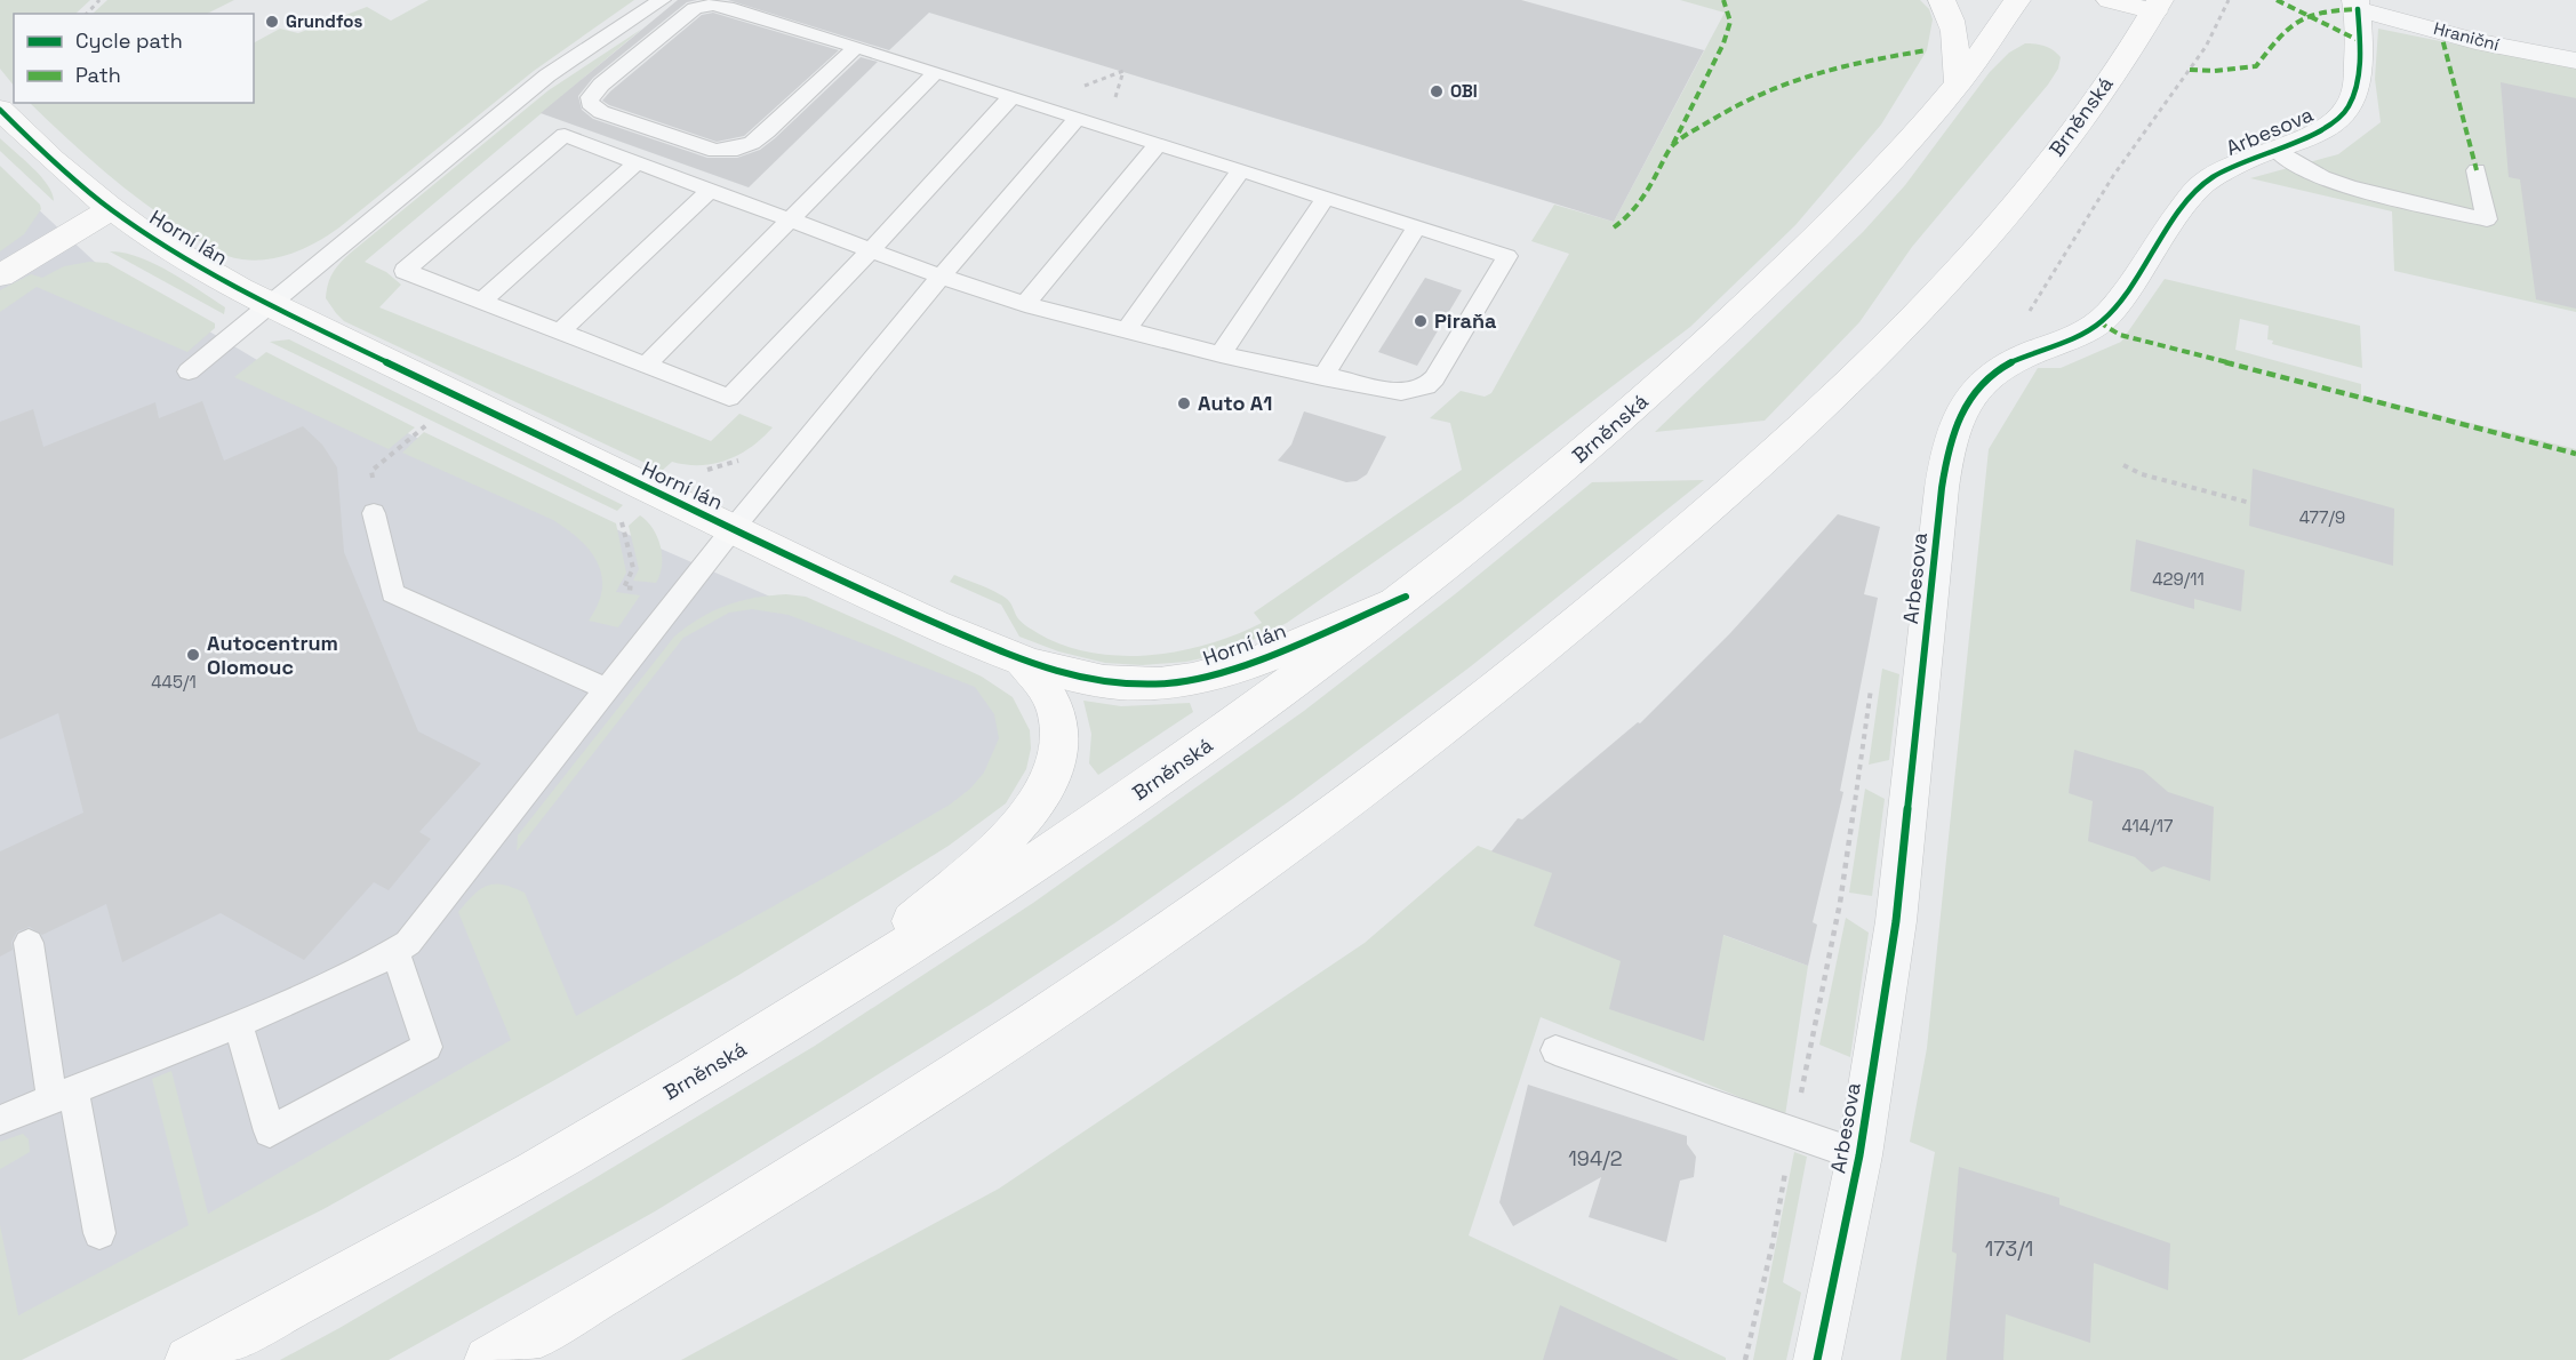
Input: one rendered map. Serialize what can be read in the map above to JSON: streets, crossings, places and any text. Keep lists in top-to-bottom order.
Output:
{
  "streets": {
    "main road": ["Brněnská", "Horní lán"],
    "street": ["Hraniční", "Arbesova"]
  },
  "crossings": [
    ["Hraniční", "Arbesova"],
    ["Brněnská", "Horní lán"]
  ],
  "places": [
    "Grundfos",
    "OBI",
    "Piraňa",
    "Auto A1",
    "Autocentrum Olomouc"
  ],
  "house_numbers": [
    "477/9",
    "429/11",
    "445/1",
    "414/17",
    "194/2",
    "173/1"
  ],
  "legend": ["Cycle path", "Path"]
}
